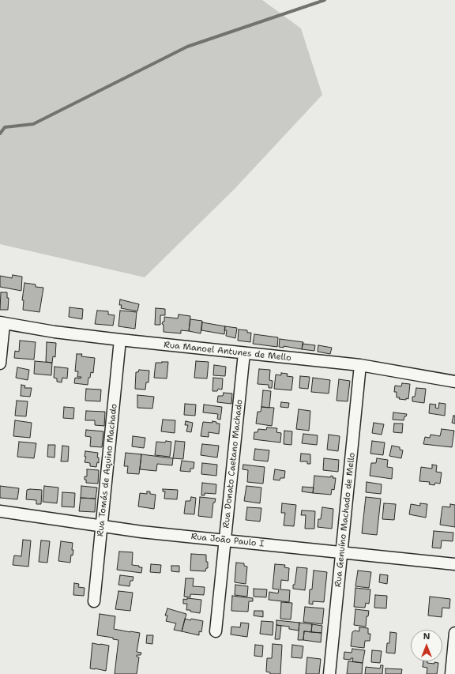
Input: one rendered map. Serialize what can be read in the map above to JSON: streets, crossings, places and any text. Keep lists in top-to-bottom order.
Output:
{
  "streets": {
    "street": [
      "Rua Manoel Antunes de Mello",
      "Rua Donato Caetano Machado",
      "Rua Tomás de Aquino Machado",
      "Rua Genuíno Machado de Mello",
      "Rua João Paulo I"
    ]
  },
  "crossings": [
    ["Rua Manoel Antunes de Mello", "Rua Donato Caetano Machado"],
    ["Rua Manoel Antunes de Mello", "Rua Tomás de Aquino Machado"],
    ["Rua Manoel Antunes de Mello", "Rua Genuíno Machado de Mello"],
    ["Rua Donato Caetano Machado", "Rua João Paulo I"],
    ["Rua Tomás de Aquino Machado", "Rua João Paulo I"],
    ["Rua Genuíno Machado de Mello", "Rua João Paulo I"]
  ],
  "north": "top"
}
